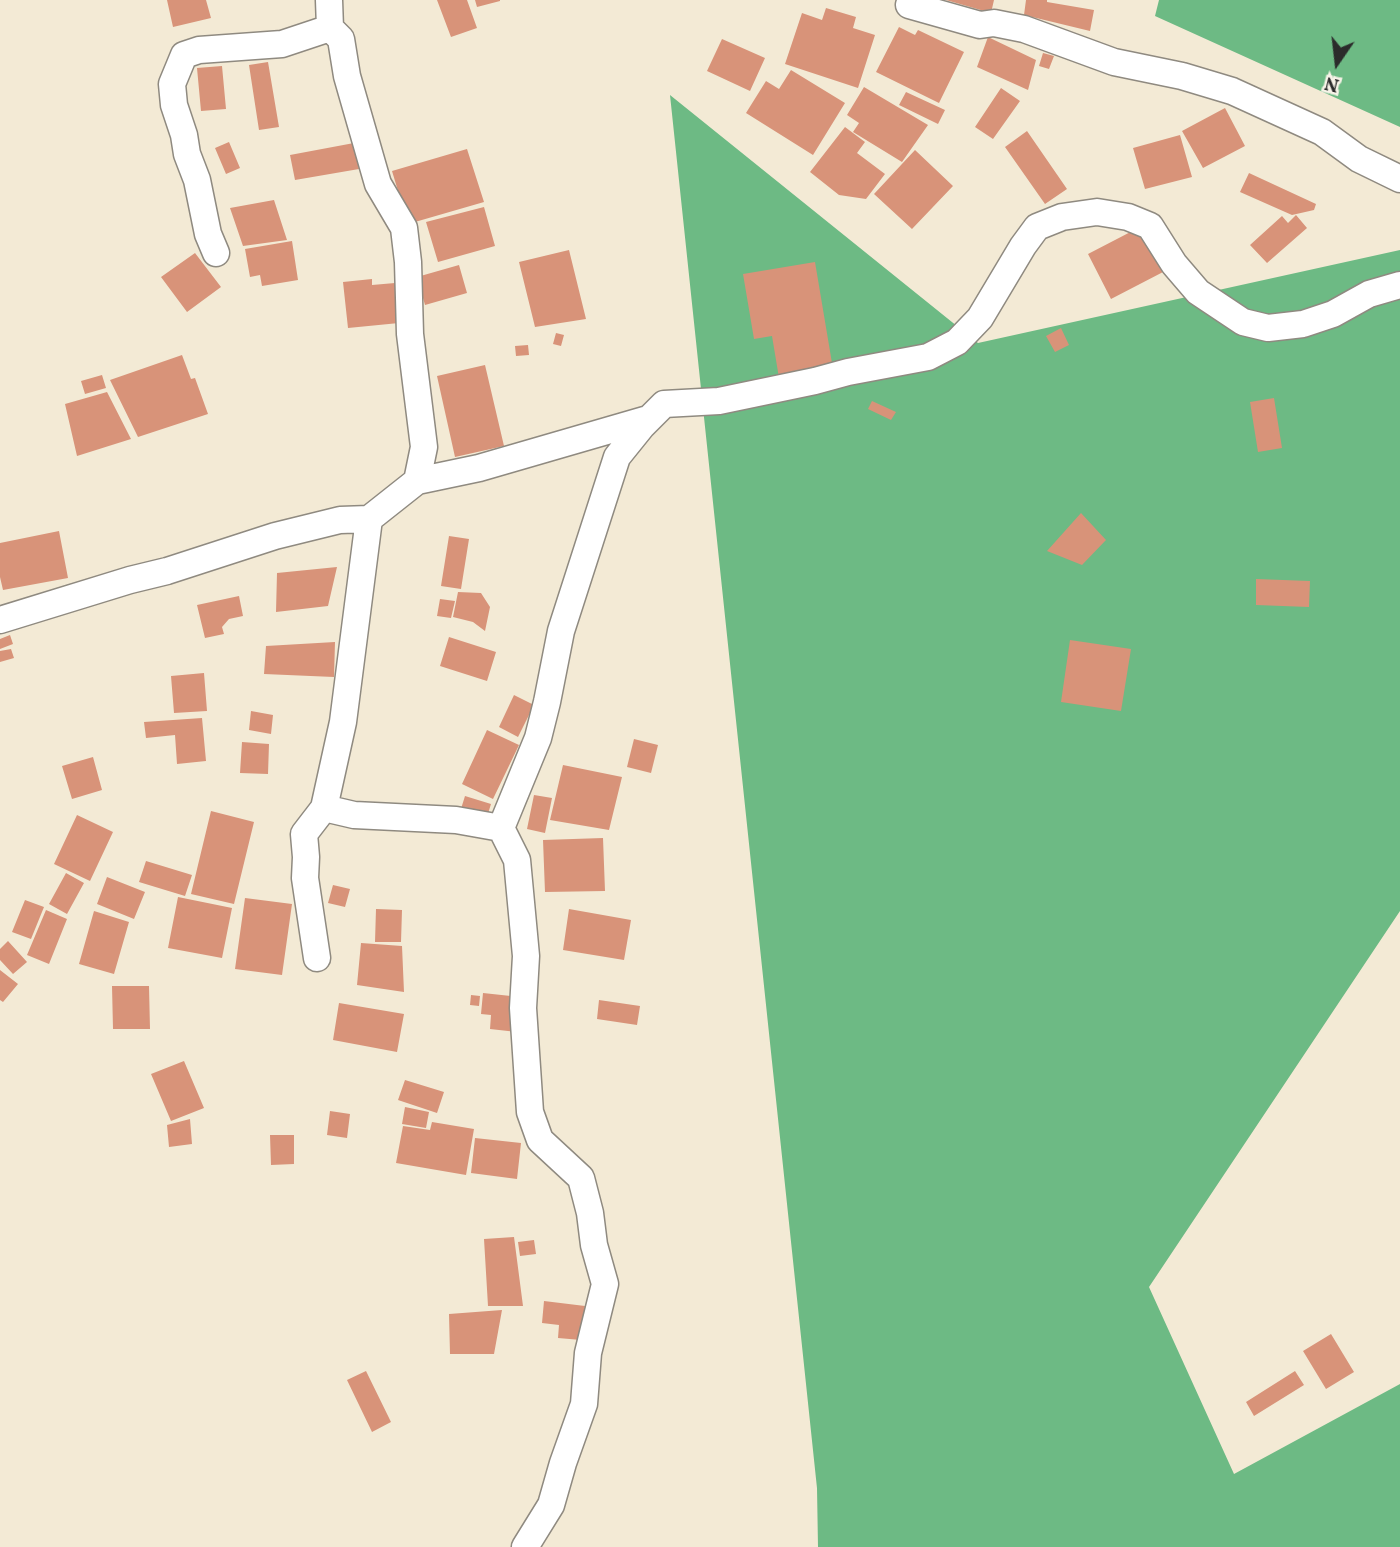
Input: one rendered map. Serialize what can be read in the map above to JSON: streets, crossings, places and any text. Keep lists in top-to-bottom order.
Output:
{
  "north": "bottom"
}
